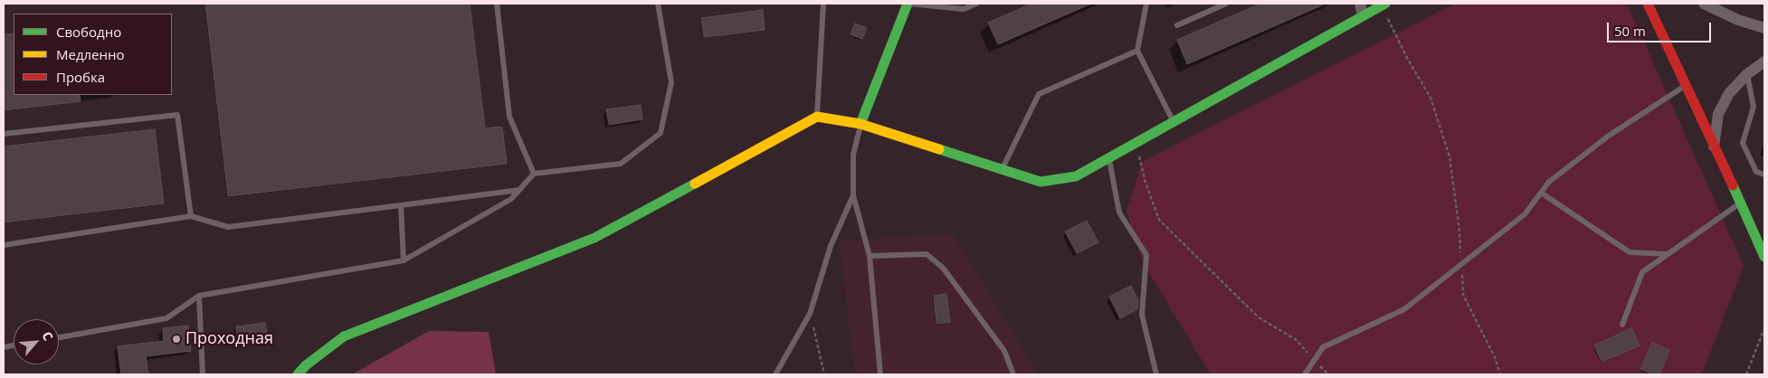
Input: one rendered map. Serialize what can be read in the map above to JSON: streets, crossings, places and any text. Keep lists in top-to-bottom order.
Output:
{
  "places": ["Проходная"],
  "legend": ["Свободно", "Медленно", "Пробка"],
  "scale_bar": "50 m",
  "north": "top right"
}
